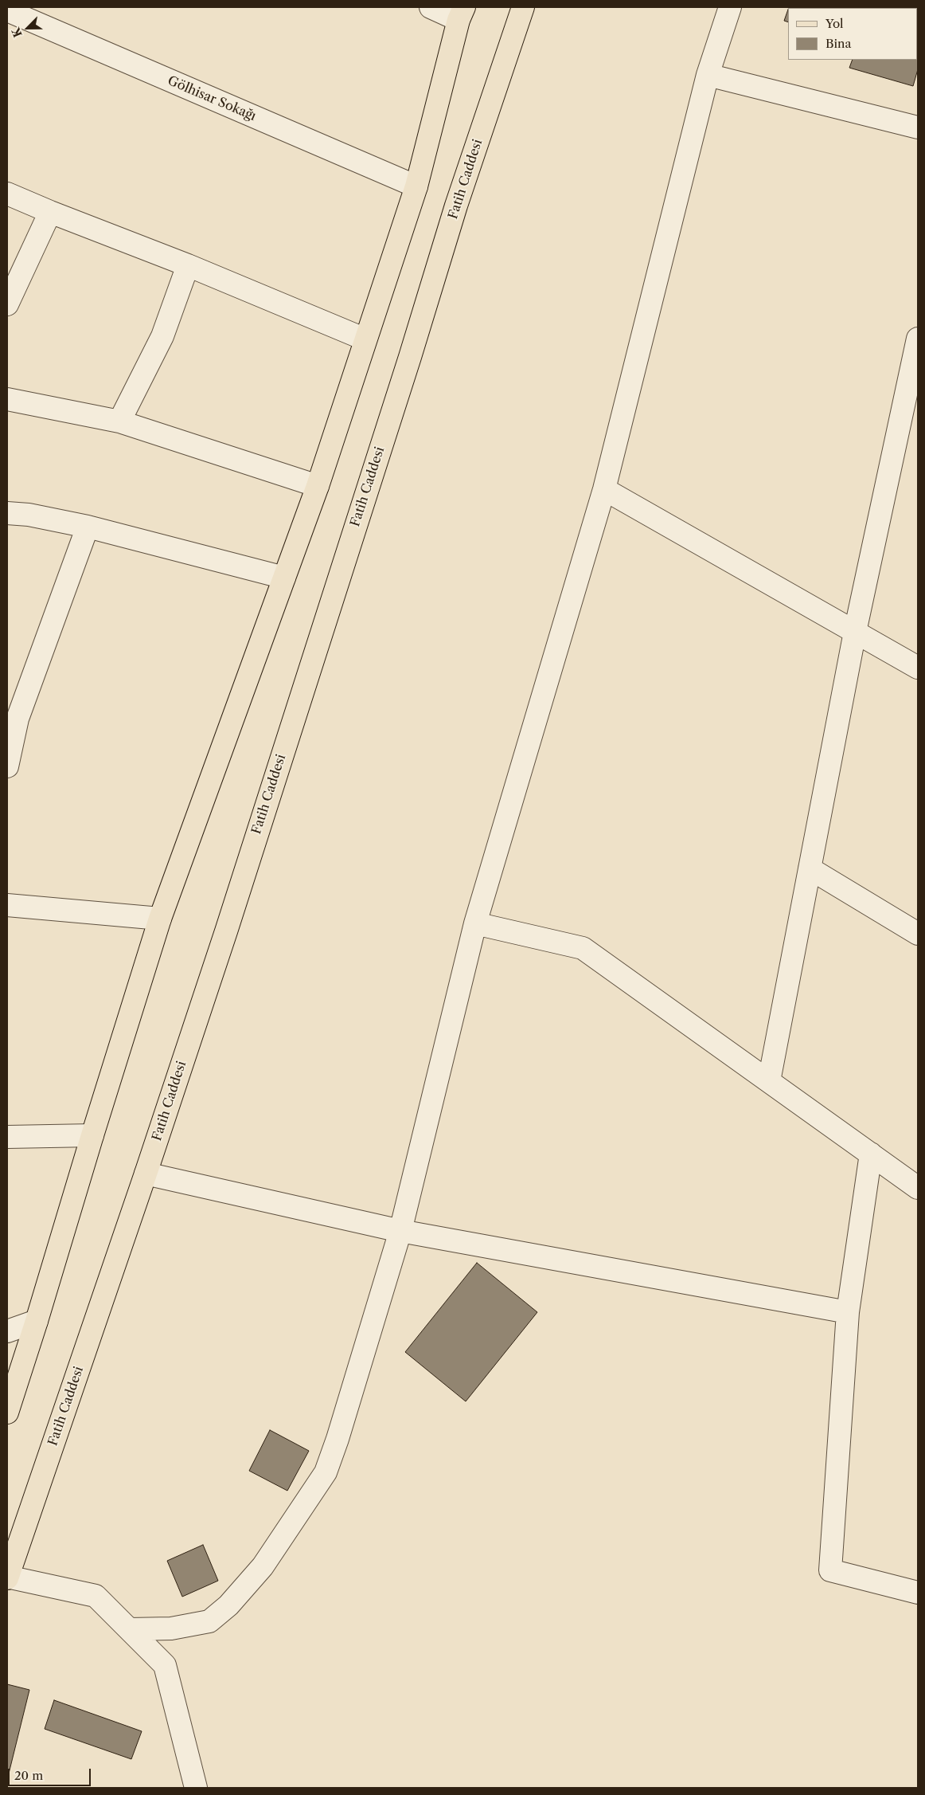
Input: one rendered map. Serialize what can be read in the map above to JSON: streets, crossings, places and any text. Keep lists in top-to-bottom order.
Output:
{
  "streets": {
    "main road": ["Fatih Caddesi"],
    "street": ["Gölhisar Sokağı"]
  },
  "legend": ["Yol", "Bina"],
  "scale_bar": "20 m",
  "north": "bottom left"
}
